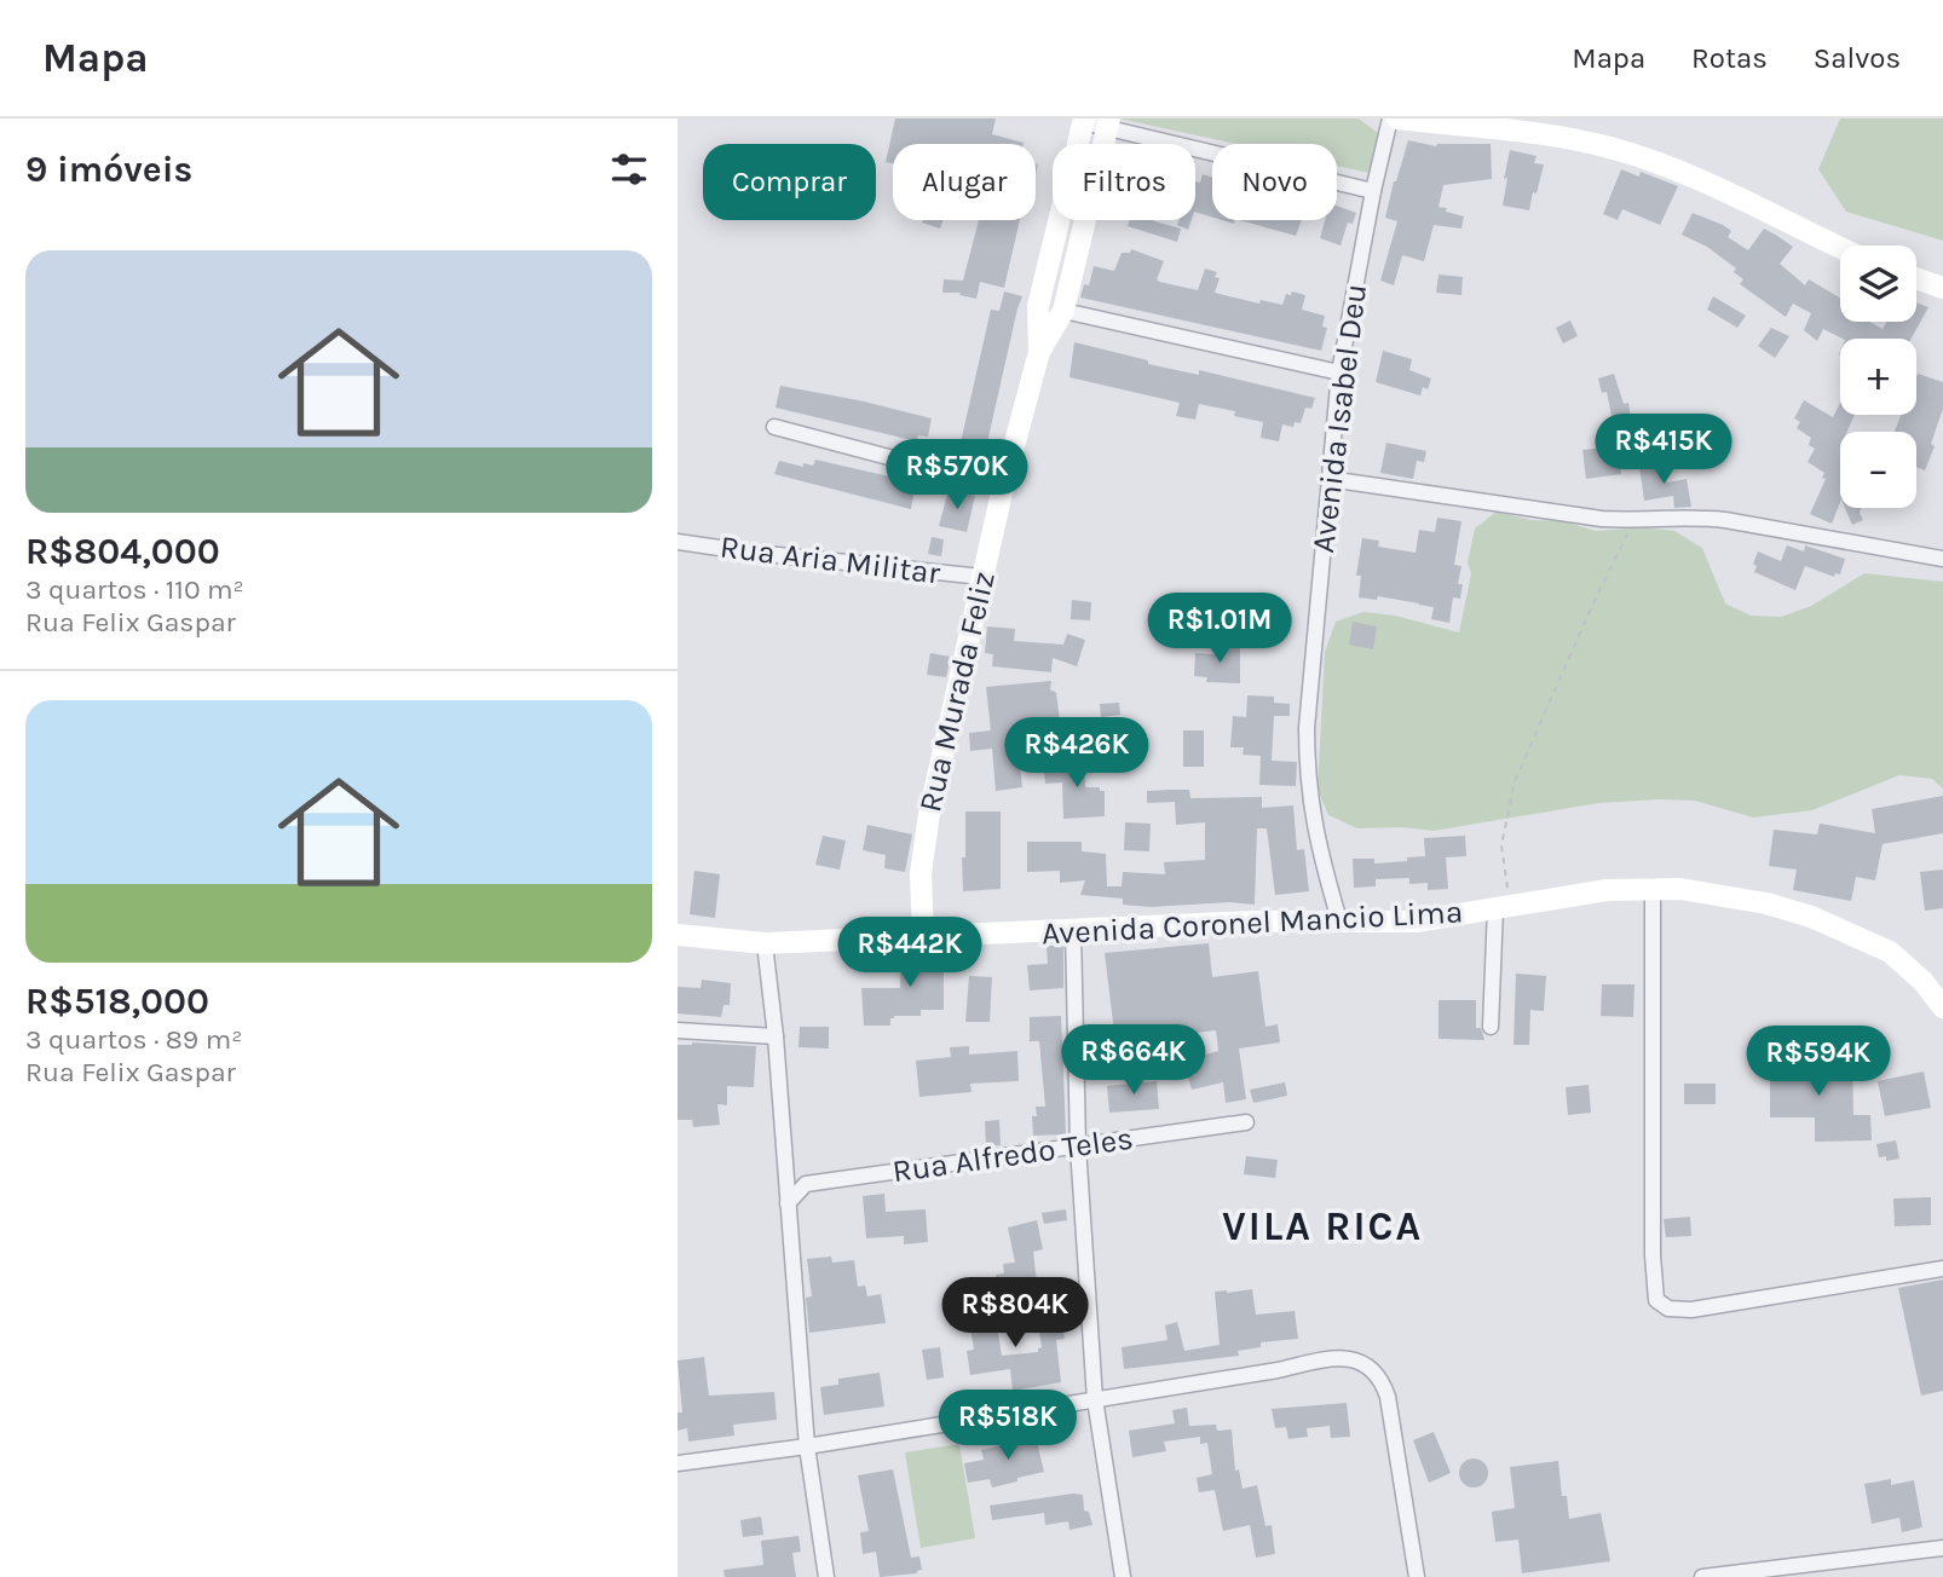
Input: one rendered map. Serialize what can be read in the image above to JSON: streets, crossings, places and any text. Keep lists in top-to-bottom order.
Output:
{
  "streets": {
    "street": [
      "Avenida Isabel Deu",
      "Rua Aria Militar",
      "Rua Murada Feliz",
      "Avenida Coronel Mancio Lima",
      "Rua Alfredo Teles"
    ]
  },
  "crossings": [
    ["Avenida Isabel Deu", "Avenida Coronel Mancio Lima"],
    ["Rua Aria Militar", "Rua Murada Feliz"],
    ["Rua Murada Feliz", "Avenida Coronel Mancio Lima"]
  ],
  "districts": ["VILA RICA"],
  "page": {
    "header": "Mapa",
    "nav": ["Mapa", "Rotas", "Salvos"],
    "heading": "9 imóveis",
    "chip": [
      "Comprar",
      "Alugar",
      "Filtros",
      "Novo"
    ],
    "list": [
      {
        "name": "R$804,000",
        "note": "3 quartos · 110 m² · Rua Felix Gaspar"
      },
      {
        "name": "R$518,000",
        "note": "3 quartos · 89 m² · Rua Felix Gaspar"
      }
    ],
    "map_buttons": ["+", "−"],
    "price": [
      "R$415K",
      "R$570K",
      "R$1.01M",
      "R$426K",
      "R$442K",
      "R$664K",
      "R$594K",
      "R$804K",
      "R$518K"
    ]
  }
}
